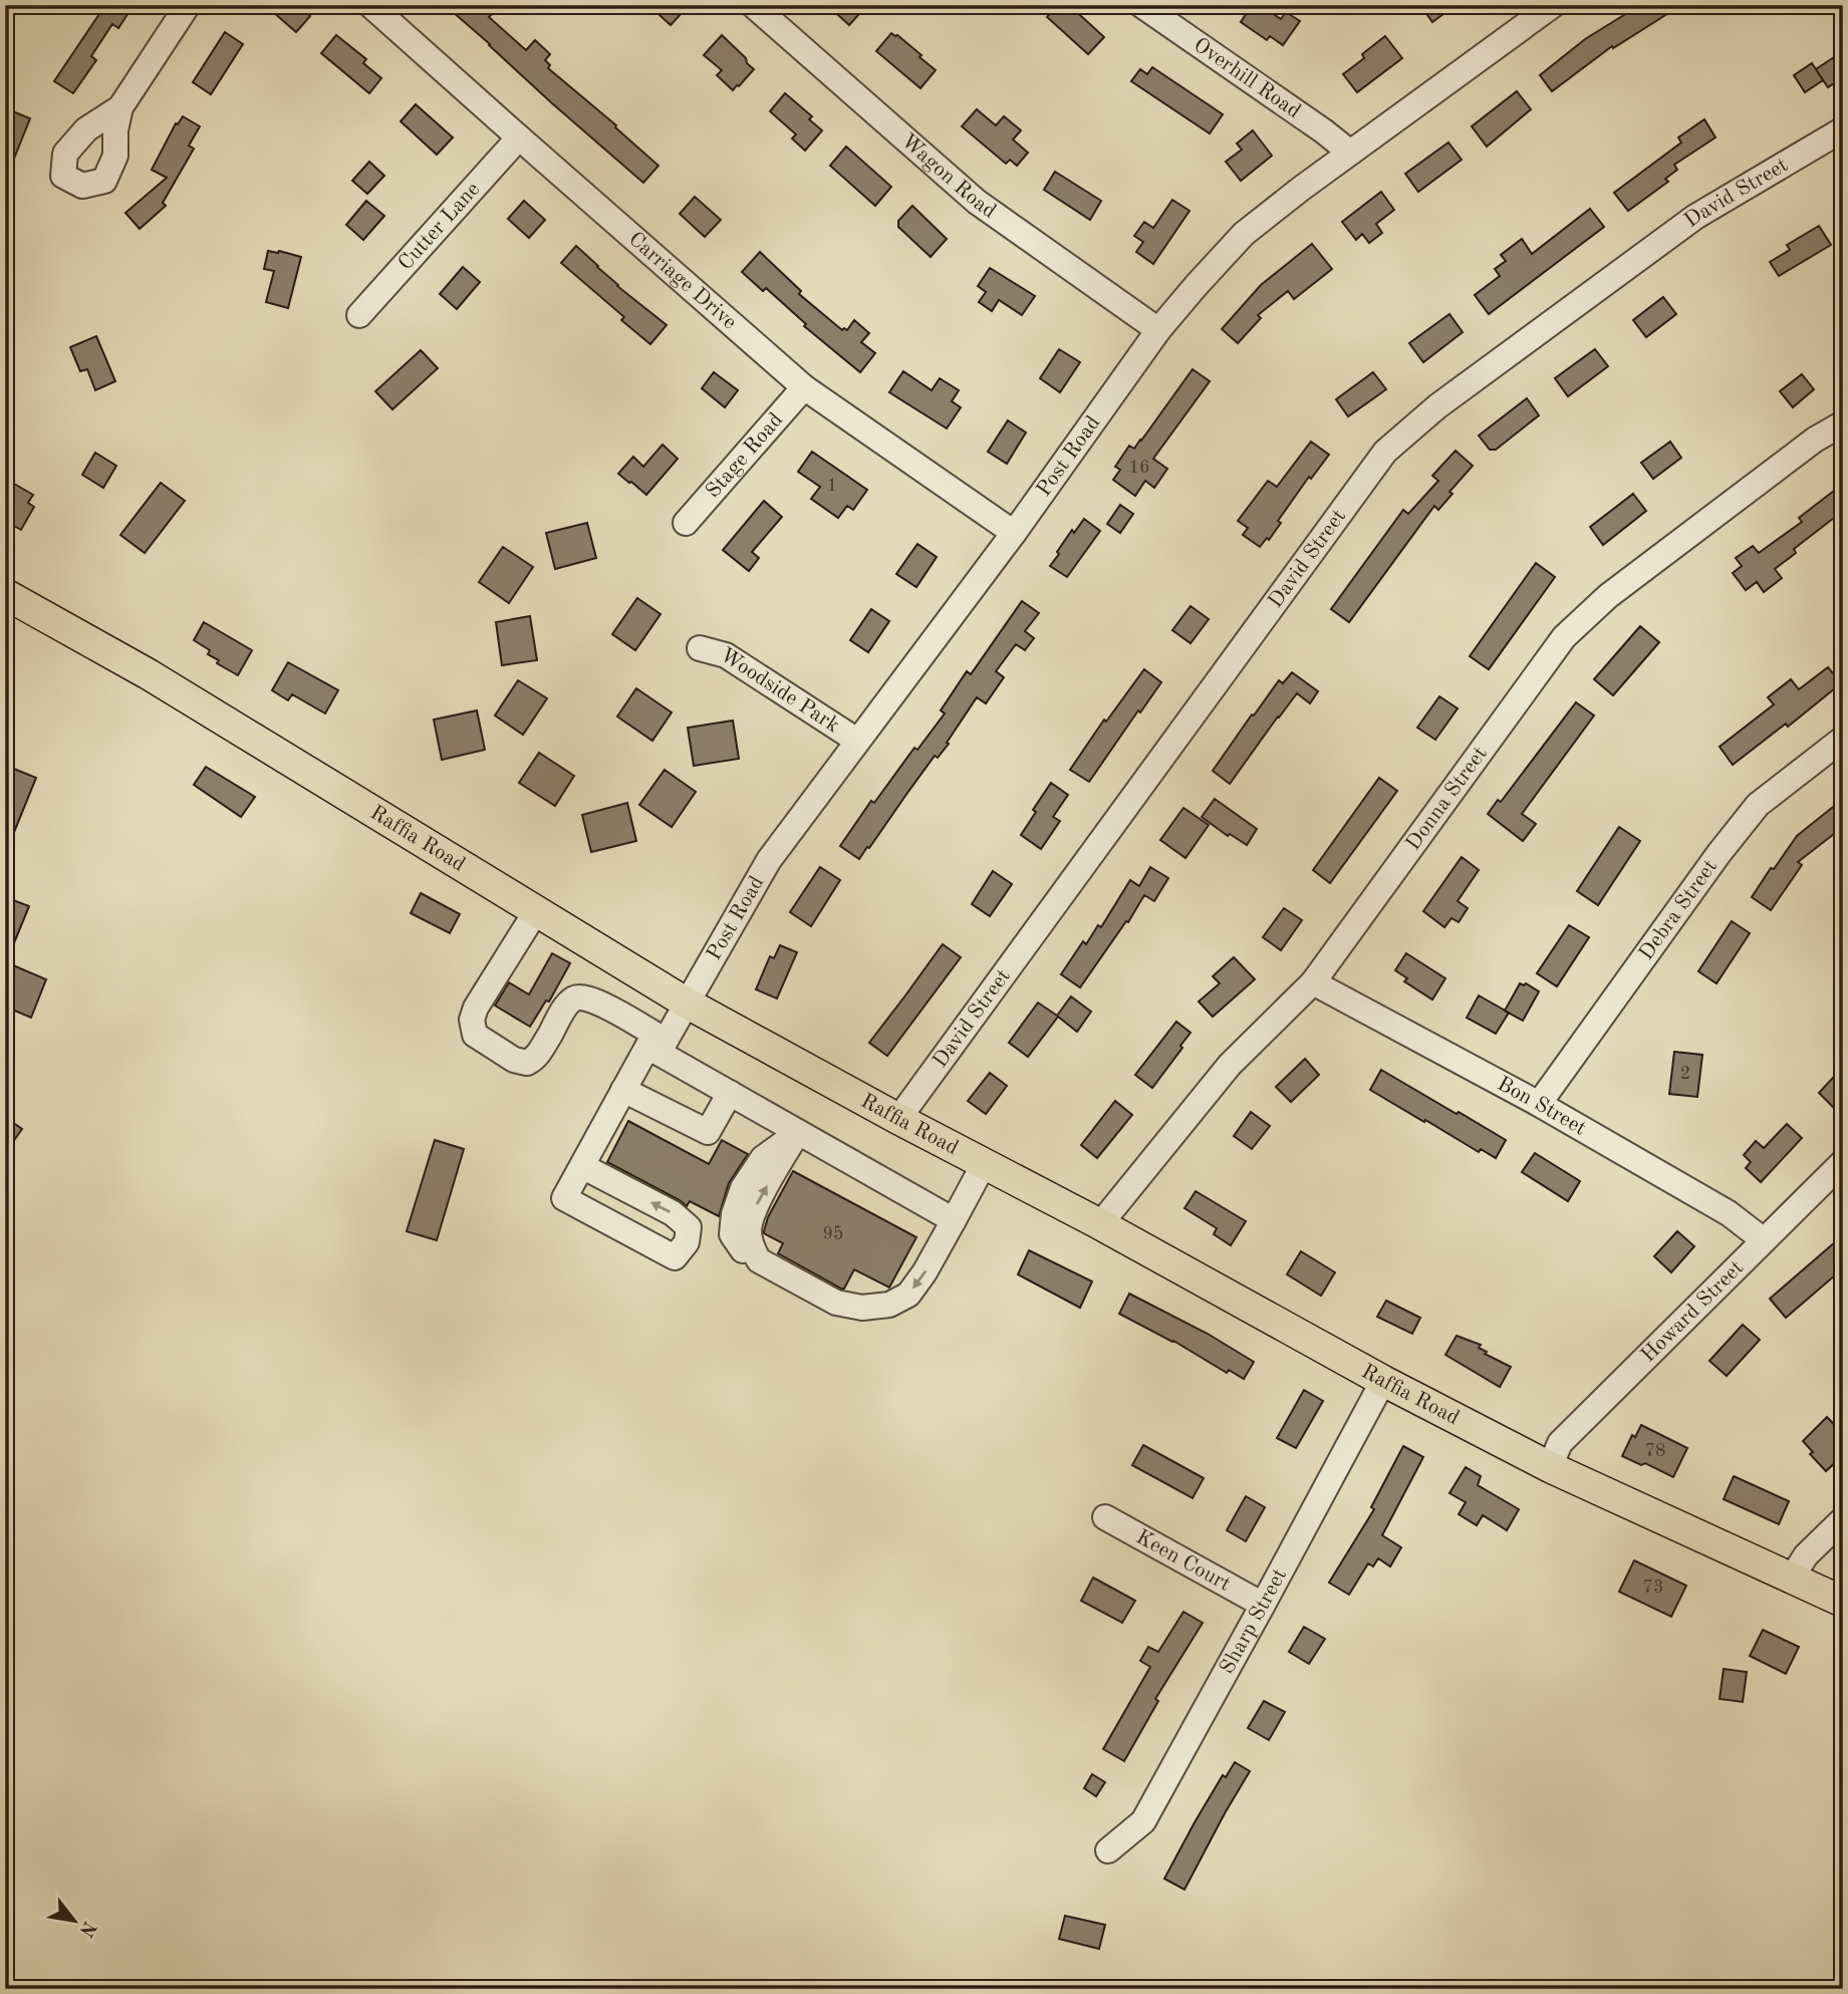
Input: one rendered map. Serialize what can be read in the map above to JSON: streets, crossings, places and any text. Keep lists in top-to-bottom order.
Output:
{
  "streets": {
    "main road": ["Raffia Road"],
    "street": [
      "Overhill Road",
      "Wagon Road",
      "David Street",
      "Cutter Lane",
      "Carriage Drive",
      "Stage Road",
      "Post Road",
      "Woodside Park",
      "Donna Street",
      "Debra Street",
      "Bon Street",
      "Howard Street",
      "Keen Court",
      "Sharp Street"
    ]
  },
  "crossings": [
    ["Overhill Road", "Post Road"],
    ["Wagon Road", "Post Road"],
    ["David Street", "Raffia Road"],
    ["Cutter Lane", "Carriage Drive"],
    ["Carriage Drive", "Stage Road"],
    ["Carriage Drive", "Post Road"],
    ["Post Road", "Woodside Park"],
    ["Post Road", "Raffia Road"],
    ["Donna Street", "Raffia Road"],
    ["Donna Street", "Bon Street"],
    ["Raffia Road", "Howard Street"],
    ["Raffia Road", "Sharp Street"],
    ["Debra Street", "Bon Street"],
    ["Bon Street", "Howard Street"],
    ["Keen Court", "Sharp Street"]
  ],
  "house_numbers": [
    "16",
    "1",
    "2",
    "95",
    "78",
    "73"
  ],
  "north": "bottom right"
}
